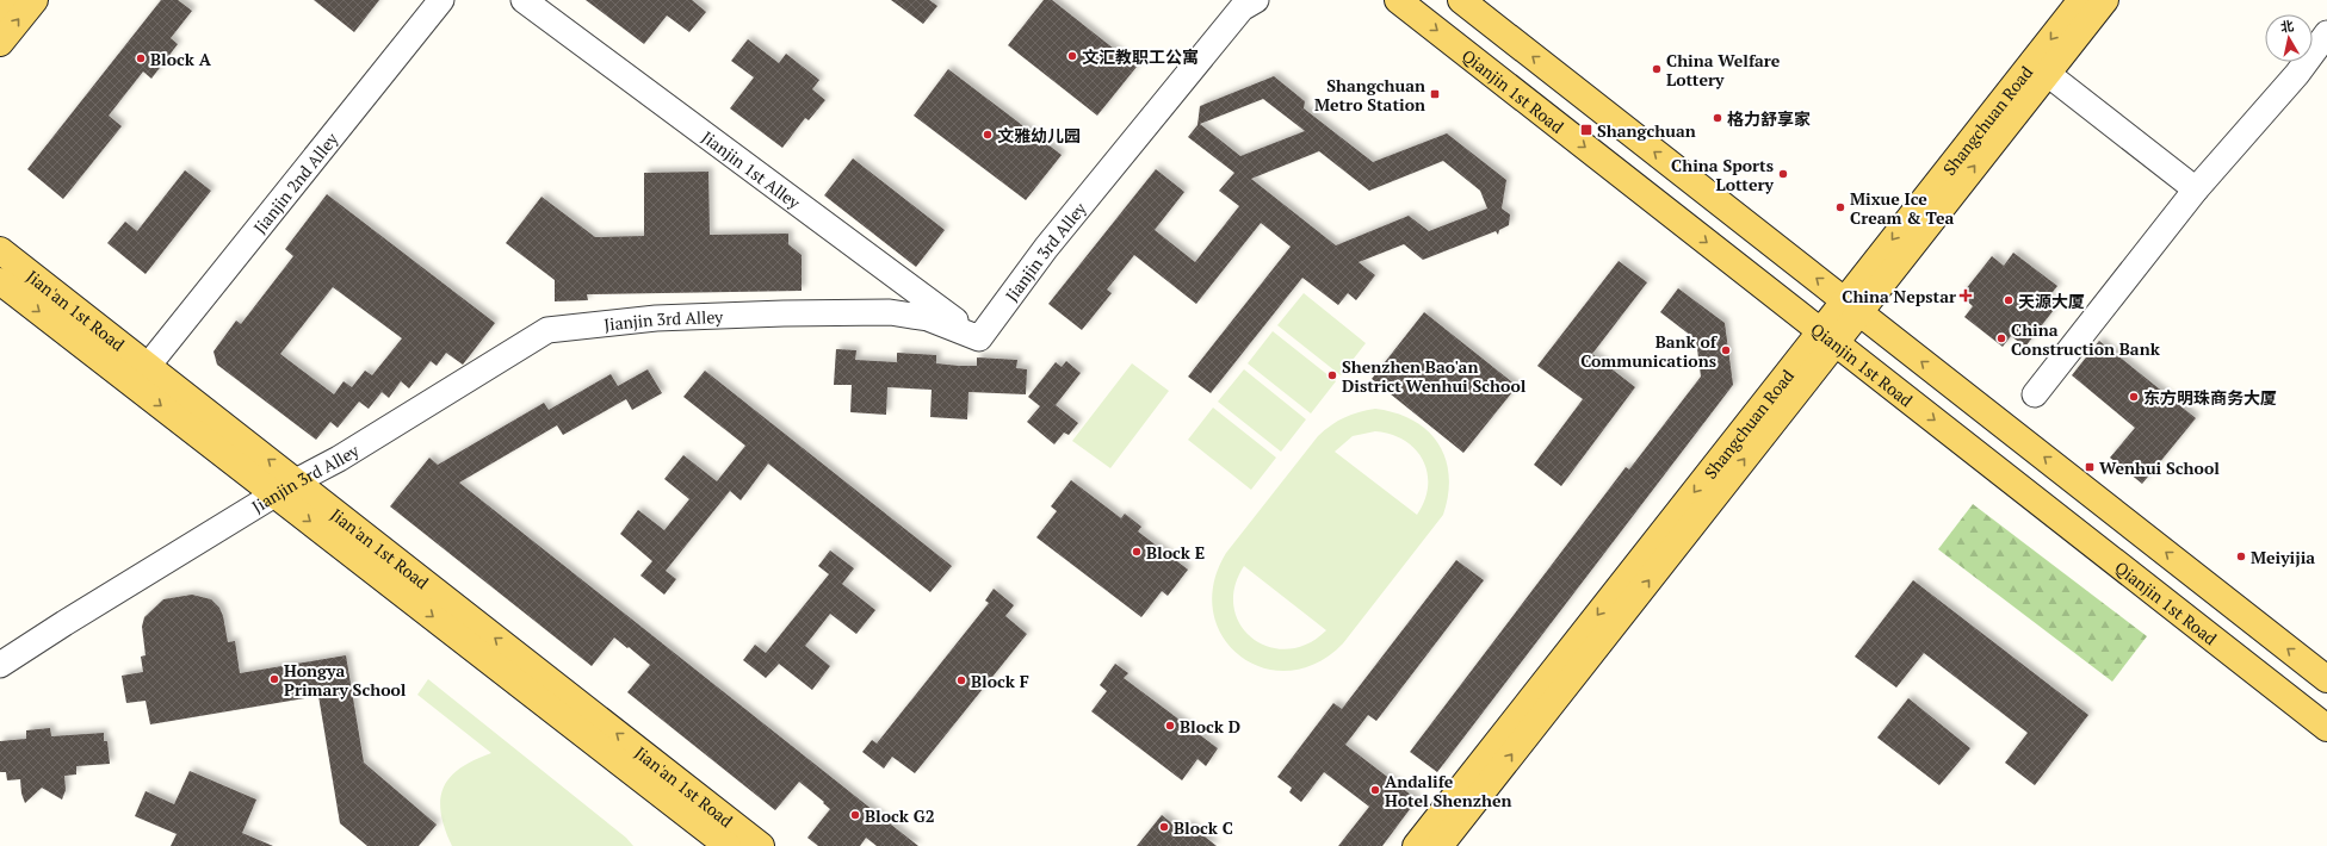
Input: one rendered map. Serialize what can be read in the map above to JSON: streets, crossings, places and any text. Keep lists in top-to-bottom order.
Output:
{
  "streets": {
    "main road": ["Qianjin 1st Road", "Shangchuan Road", "Jian'an 1st Road"],
    "street": ["Jianjin 1st Alley", "Jianjin 2nd Alley", "Jianjin 3rd Alley"]
  },
  "crossings": [
    ["Qianjin 1st Road", "Shangchuan Road"],
    ["Jianjin 1st Alley", "Jianjin 3rd Alley"],
    ["Jianjin 2nd Alley", "Jian'an 1st Road"],
    ["Jianjin 3rd Alley", "Jian'an 1st Road"]
  ],
  "places": {
    "other": [
      "文汇教职工公寓",
      "Block A",
      "China Welfare Lottery",
      "格力舒享家",
      "文雅幼儿园",
      "China Sports Lottery",
      "Mixue Ice Cream & Tea",
      "天源大厦",
      "China Construction Bank",
      "Bank of Communications",
      "Shenzhen Bao'an District Wenhui School",
      "东方明珠商务大厦",
      "Block E",
      "Meiyijia",
      "Hongya Primary School",
      "Block F",
      "Block D",
      "Andalife Hotel Shenzhen",
      "Block G2",
      "Block C"
    ],
    "transit": ["Shangchuan Metro Station", "Shangchuan", "Wenhui School"],
    "health": ["China Nepstar"]
  },
  "north": "top"
}
